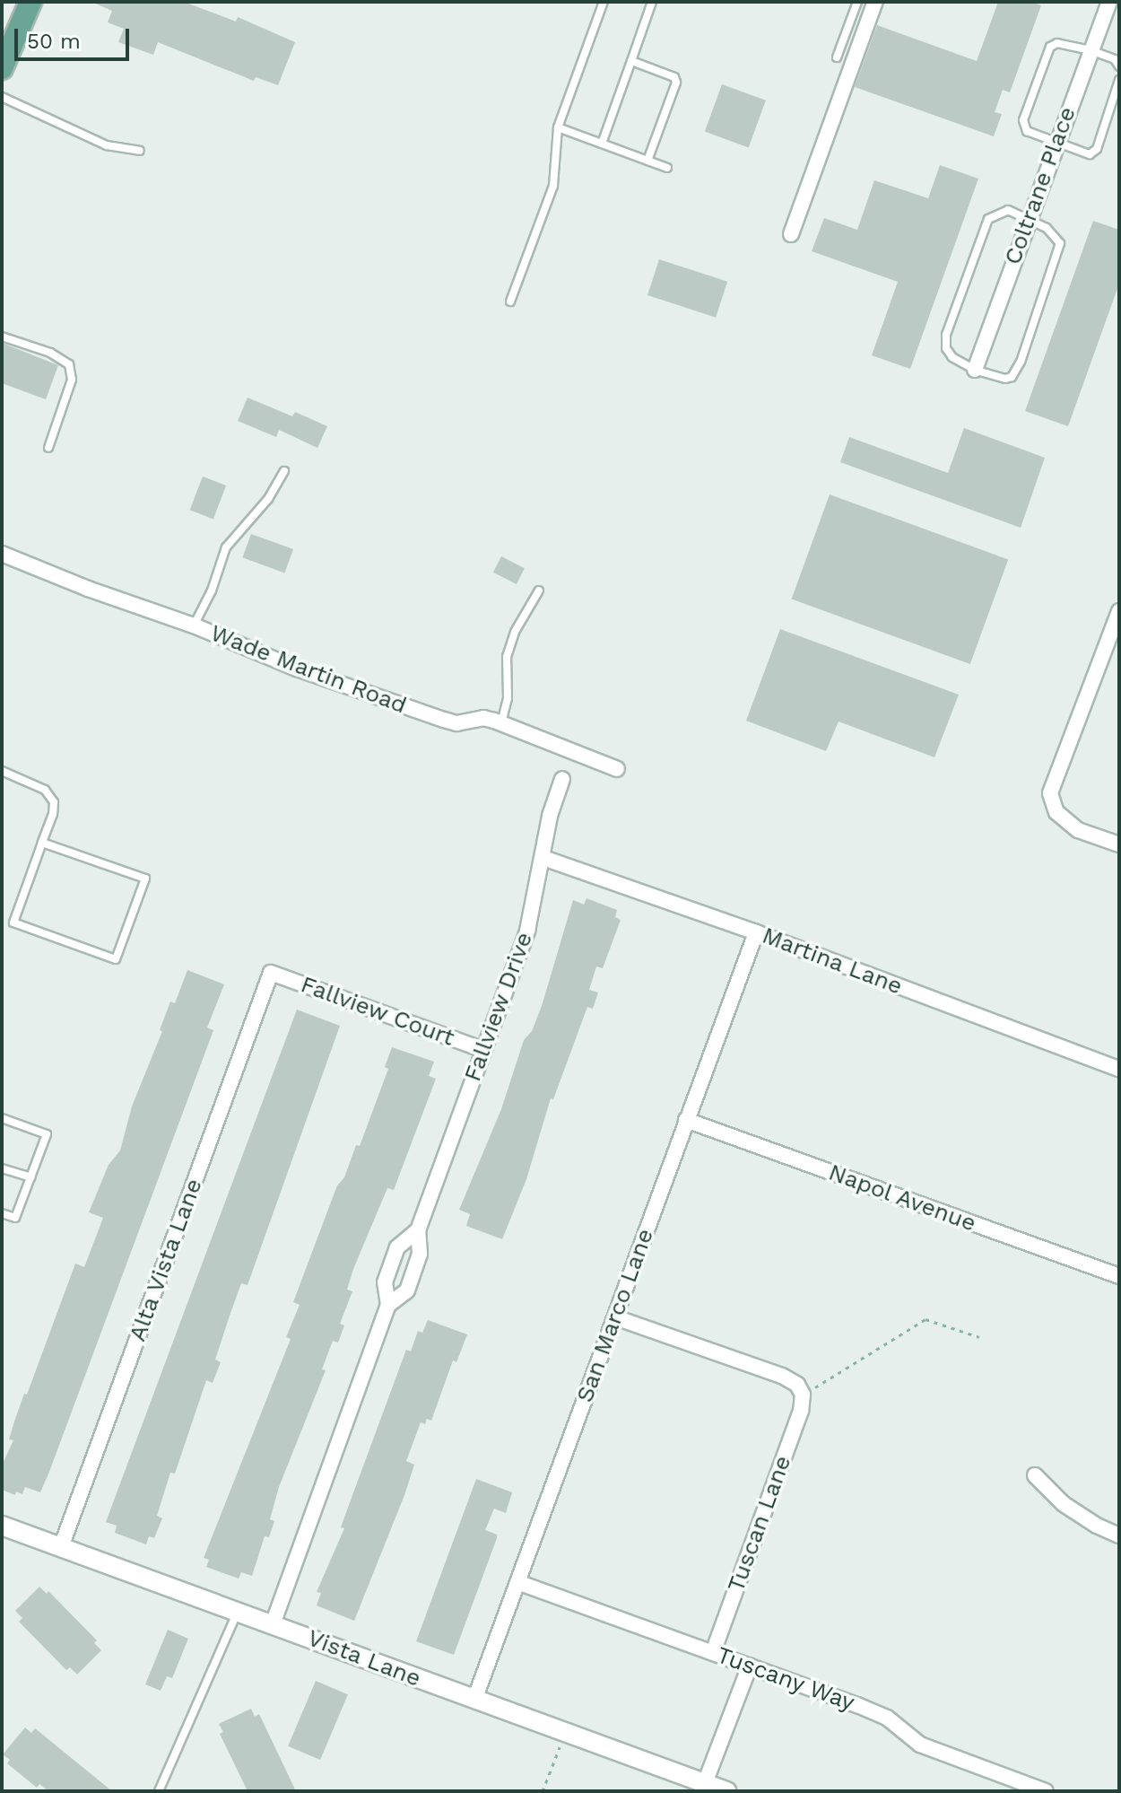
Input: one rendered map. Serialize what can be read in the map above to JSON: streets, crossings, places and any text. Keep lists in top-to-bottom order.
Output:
{
  "streets": {
    "street": [
      "Coltrane Place",
      "Wade Martin Road",
      "Martina Lane",
      "Fallview Drive",
      "Fallview Court",
      "Napol Avenue",
      "Alta Vista Lane",
      "San Marco Lane",
      "Tuscan Lane",
      "Vista Lane",
      "Tuscany Way"
    ]
  },
  "crossings": [
    ["Martina Lane", "Fallview Drive"],
    ["Martina Lane", "San Marco Lane"],
    ["Fallview Drive", "Fallview Court"],
    ["Fallview Drive", "Vista Lane"],
    ["Fallview Court", "Alta Vista Lane"],
    ["Napol Avenue", "San Marco Lane"],
    ["Alta Vista Lane", "Vista Lane"],
    ["San Marco Lane", "Vista Lane"],
    ["San Marco Lane", "Tuscany Way"],
    ["Tuscan Lane", "Tuscany Way"]
  ],
  "scale_bar": "50 m"
}
